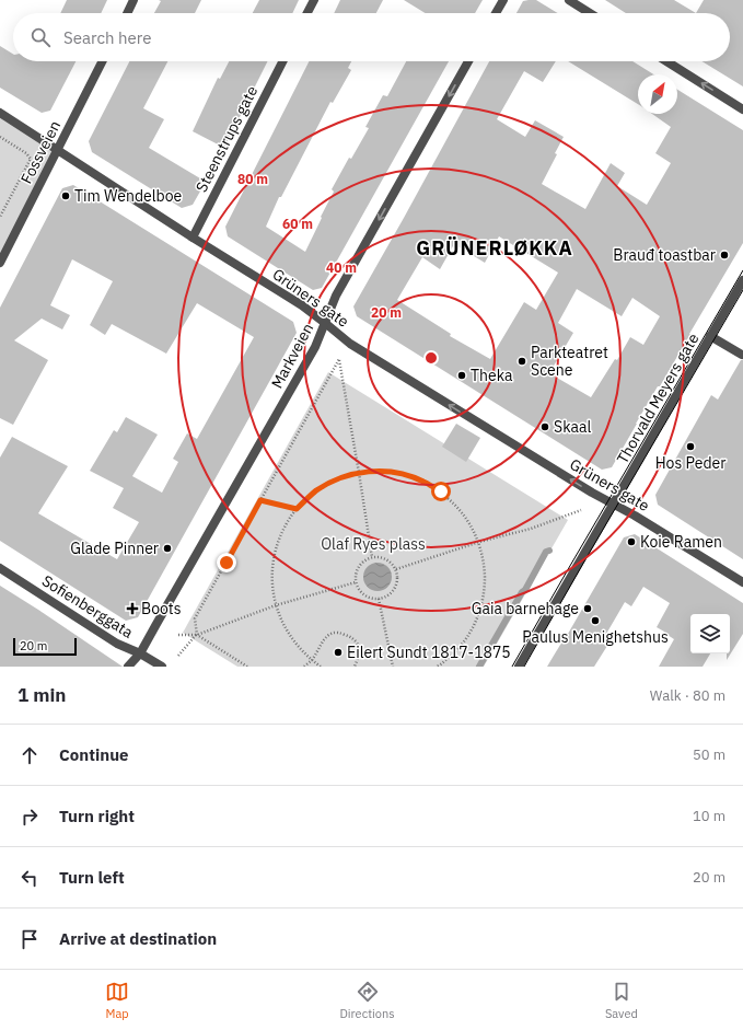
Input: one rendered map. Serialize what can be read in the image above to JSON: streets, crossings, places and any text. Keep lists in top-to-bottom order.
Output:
{
  "streets": {
    "street": [
      "Steenstrups gate",
      "Fossveien",
      "Grüners gate",
      "Markveien",
      "Thorvald Meyers gate",
      "Sofienberggata"
    ]
  },
  "crossings": [
    ["Steenstrups gate", "Grüners gate"],
    ["Fossveien", "Grüners gate"],
    ["Grüners gate", "Markveien"],
    ["Grüners gate", "Thorvald Meyers gate"],
    ["Markveien", "Sofienberggata"]
  ],
  "one_way": ["Grüners gate", "Markveien"],
  "districts": ["GRÜNERLØKKA"],
  "parks": ["Olaf Ryes plass"],
  "places": {
    "other": [
      "Tim Wendelboe",
      "Brauđ toastbar",
      "Parkteatret Scene",
      "Theka",
      "Skaal",
      "Hos Peder",
      "Koie Ramen",
      "Glade Pinner",
      "Gaia barnehage",
      "Paulus Menighetshus",
      "Eilert Sundt 1817-1875"
    ],
    "health": ["Boots"]
  },
  "scale_bar": "20 m",
  "north": "top right",
  "page": {
    "search": "Search here",
    "scale": "20 m",
    "heading": ["1 min", "Walk · 80 m"],
    "list": [
      ["Continue", "50 m"],
      ["Turn right", "10 m"],
      ["Turn left", "20 m"],
      "Arrive at destination"
    ],
    "nav": ["Map", "Directions", "Saved"]
  },
  "rings": [
    "80 m",
    "60 m",
    "40 m",
    "20 m"
  ]
}
